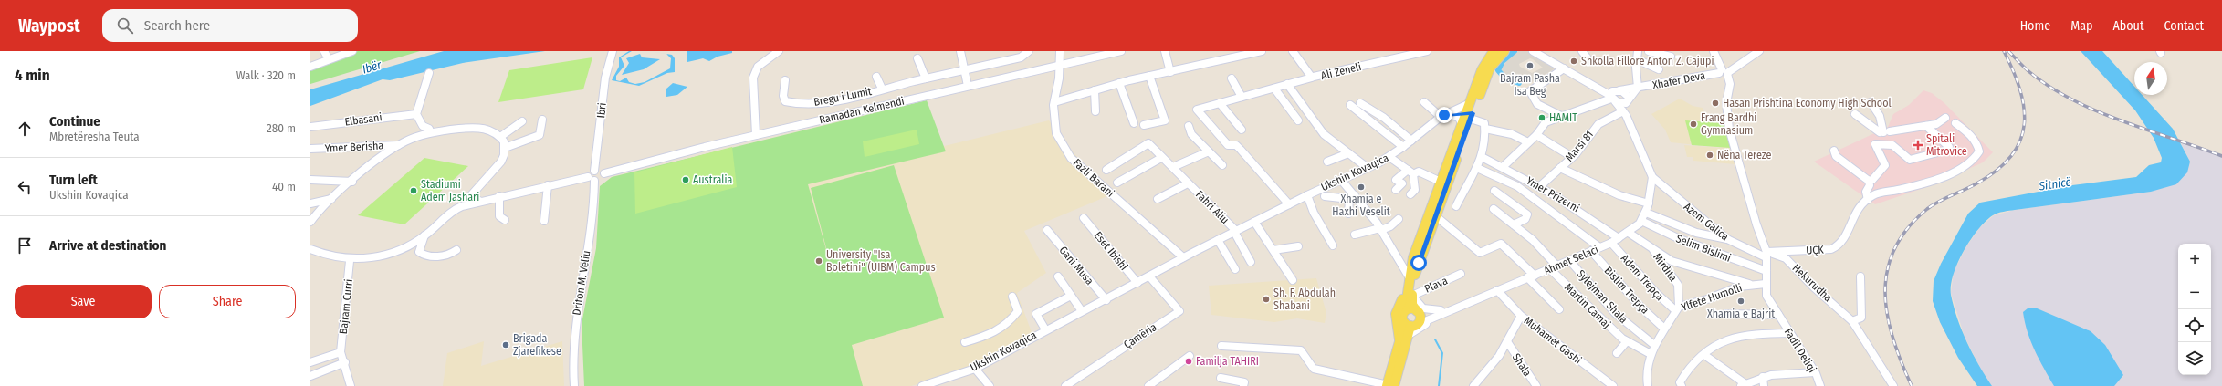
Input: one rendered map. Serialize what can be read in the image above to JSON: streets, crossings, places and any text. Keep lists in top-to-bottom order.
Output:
{
  "streets": {
    "street": [
      "Ali Zeneli",
      "Xhafer Deva",
      "Bregu i Lumit",
      "Ibri",
      "Ramadan Kelmendi",
      "Elbasani",
      "Marsi 81",
      "Ymer Berisha",
      "Ukshin Kovaqica",
      "Fazli Barani",
      "Ymer Prizerni",
      "Fahri Aliu",
      "Azem Galica",
      "Selim Bislimi",
      "UÇK",
      "Eset Ibishi",
      "Ahmet Selaci",
      "Gani Musa",
      "Mirdita",
      "Adem Trepça",
      "Driton M. Veliu",
      "Hekurudha",
      "Plava",
      "Bislim Trepça",
      "Sylejman Shala",
      "Ylfete Humolli",
      "Martin Camaj",
      "Bajram Curri",
      "Çamëria",
      "Muhamet Gashi",
      "Fadil Deliqi",
      "Shala"
    ]
  },
  "crossings": [
    ["Ramadan Kelmendi", "Fazli Barani"],
    ["Marsi 81", "Ymer Prizerni"],
    ["Ukshin Kovaqica", "Fazli Barani"],
    ["Ukshin Kovaqica", "Fahri Aliu"],
    ["Ukshin Kovaqica", "Eset Ibishi"],
    ["Ukshin Kovaqica", "Gani Musa"],
    ["Ukshin Kovaqica", "Çamëria"],
    ["Ymer Prizerni", "Ahmet Selaci"],
    ["Azem Galica", "UÇK"],
    ["Azem Galica", "Ahmet Selaci"],
    ["Azem Galica", "Hekurudha"],
    ["Azem Galica", "Fadil Deliqi"],
    ["Selim Bislimi", "Ahmet Selaci"],
    ["Selim Bislimi", "Fadil Deliqi"],
    ["UÇK", "Hekurudha"],
    ["UÇK", "Fadil Deliqi"],
    ["Ahmet Selaci", "Adem Trepça"],
    ["Ahmet Selaci", "Bislim Trepça"],
    ["Ahmet Selaci", "Sylejman Shala"],
    ["Ahmet Selaci", "Martin Camaj"],
    ["Ahmet Selaci", "Muhamet Gashi"],
    ["Mirdita", "Adem Trepça"],
    ["Mirdita", "Ylfete Humolli"],
    ["Adem Trepça", "Ylfete Humolli"],
    ["Hekurudha", "Fadil Deliqi"],
    ["Bislim Trepça", "Ylfete Humolli"],
    ["Sylejman Shala", "Ylfete Humolli"],
    ["Ylfete Humolli", "Martin Camaj"],
    ["Ylfete Humolli", "Fadil Deliqi"]
  ],
  "water": ["Ibër", "Sitnicë"],
  "places": {
    "other": [
      "Shkolla Fillore Anton Z. Cajupi",
      "Bajram Pasha Isa Beg",
      "Hasan Prishtina Economy High School",
      "HAMIT",
      "Frang Bardhi Gymnasium",
      "Nëna Tereze",
      "Australia",
      "Xhamia e Haxhi Veselit",
      "Stadiumi Adem Jashari",
      "University \"Isa Boletini\" (UIBM) Campus",
      "Sh. F. Abdulah Shabani",
      "Xhamia e Bajrit",
      "Brigada Zjarefikese",
      "Familja TAHIRI"
    ],
    "health": ["Spitali Mitrovice"]
  },
  "north": "top",
  "page": {
    "header": "Waypost",
    "search": "Search here",
    "nav": [
      "Home",
      "Map",
      "About",
      "Contact"
    ],
    "heading": ["4 min", "Walk · 320 m"],
    "list": [
      ["Continue", "Mbretëresha Teuta", "280 m"],
      ["Turn left", "Ukshin Kovaqica", "40 m"],
      "Arrive at destination"
    ],
    "map_buttons": ["+", "−"],
    "buttons": ["Save", "Share"]
  }
}
